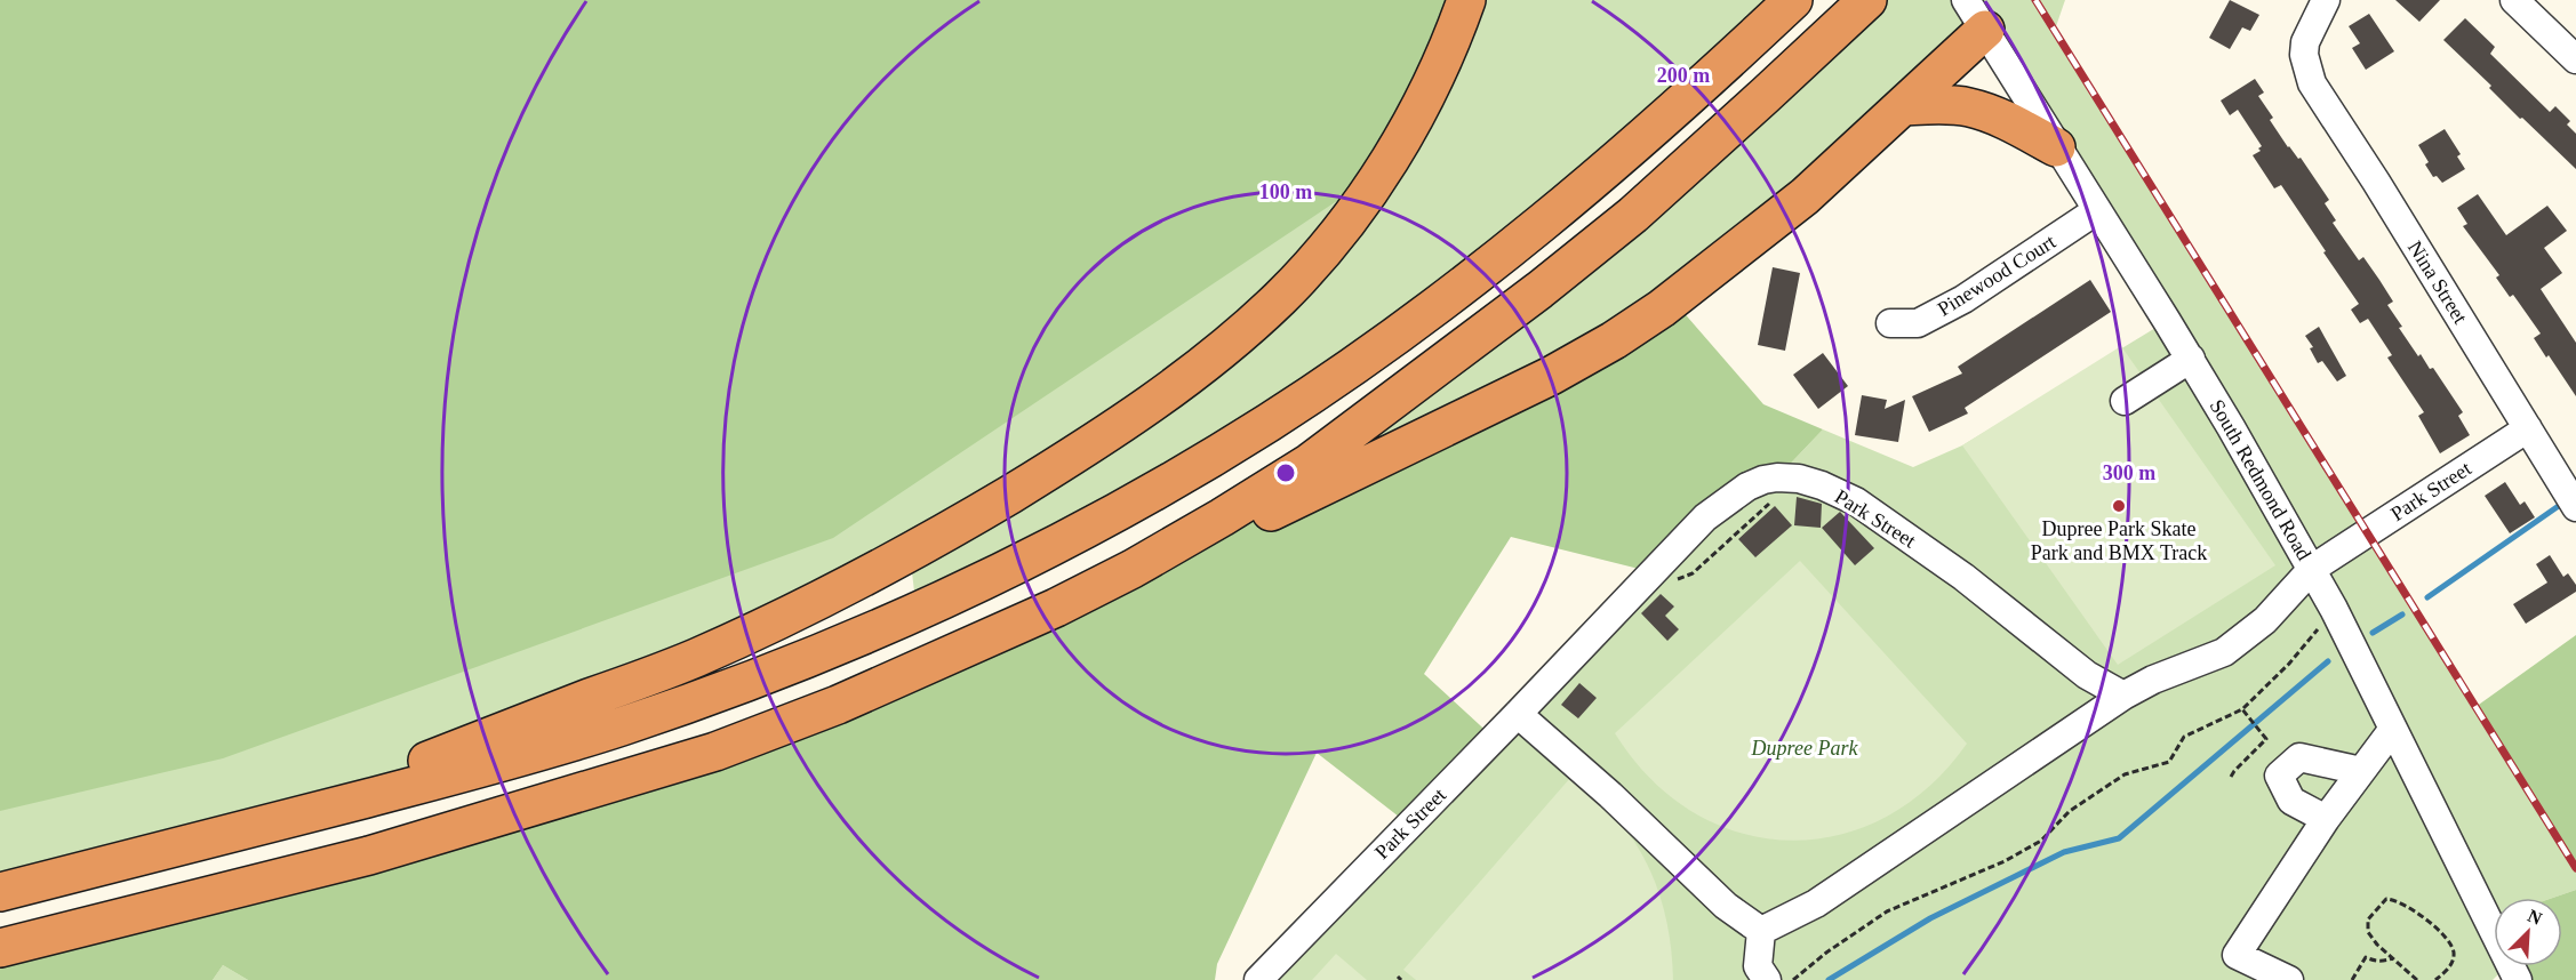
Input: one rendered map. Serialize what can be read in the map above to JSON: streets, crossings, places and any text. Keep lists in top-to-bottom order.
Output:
{
  "streets": {
    "street": [
      "Pinewood Court",
      "Nina Street",
      "South Redmond Road",
      "Park Street"
    ]
  },
  "crossings": [
    ["Pinewood Court", "South Redmond Road"],
    ["Nina Street", "Park Street"],
    ["South Redmond Road", "Park Street"]
  ],
  "parks": ["Dupree Park"],
  "places": ["Dupree Park Skate Park and BMX Track"],
  "north": "top right",
  "rings": ["200 m", "100 m", "300 m"]
}
